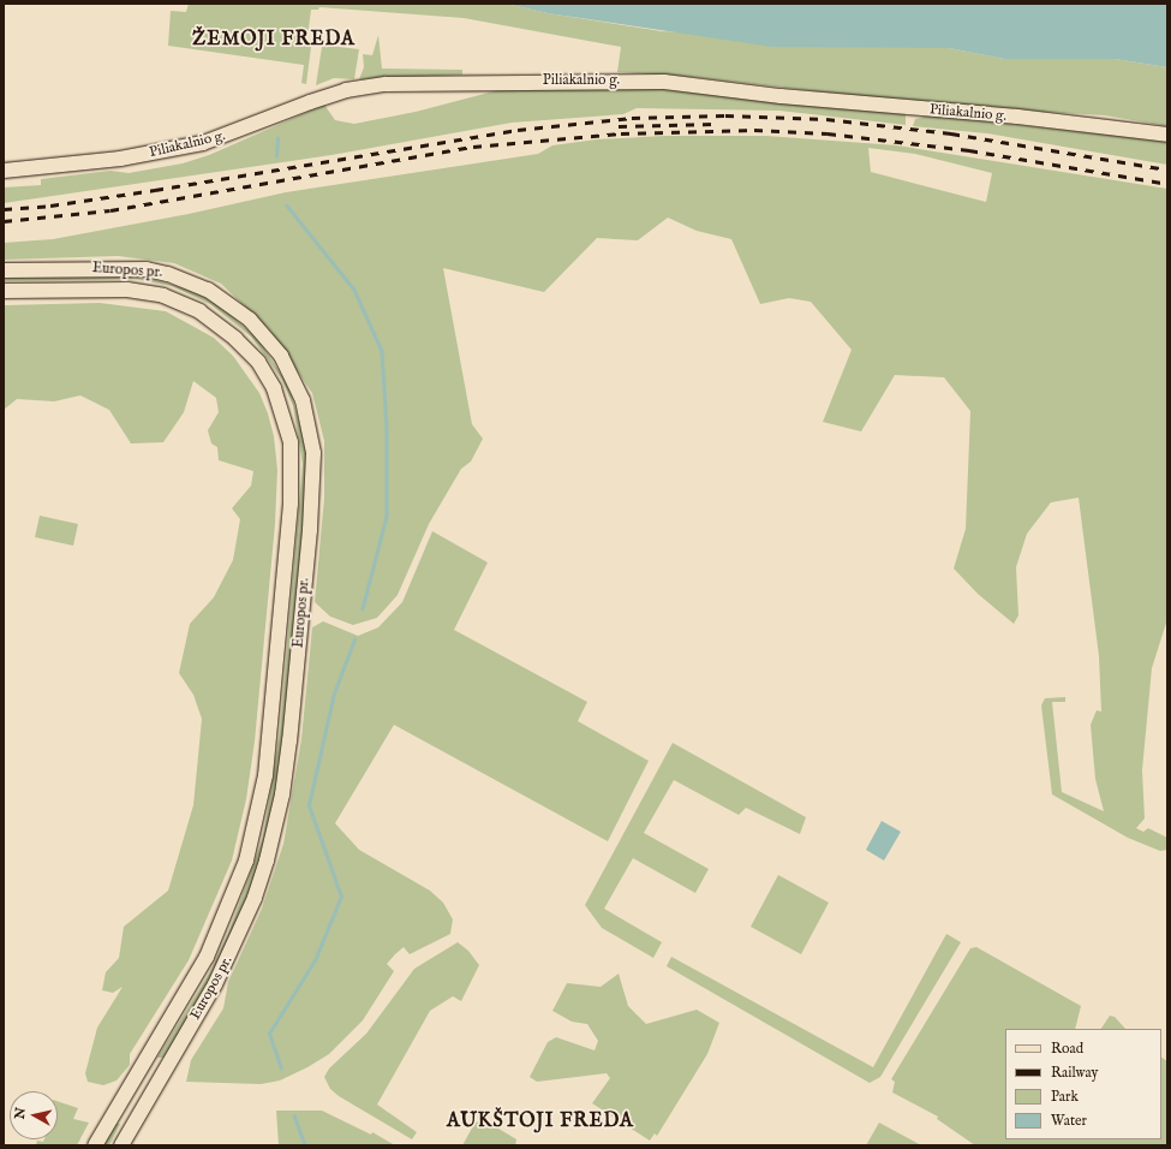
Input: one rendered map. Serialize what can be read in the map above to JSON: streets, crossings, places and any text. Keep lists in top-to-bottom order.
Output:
{
  "streets": {
    "main road": ["Piliakalnio g.", "Europos pr."]
  },
  "districts": ["ŽEMOJI FREDA", "AUKŠTOJI FREDA"],
  "legend": [
    "Road",
    "Railway",
    "Park",
    "Water"
  ],
  "north": "left"
}
